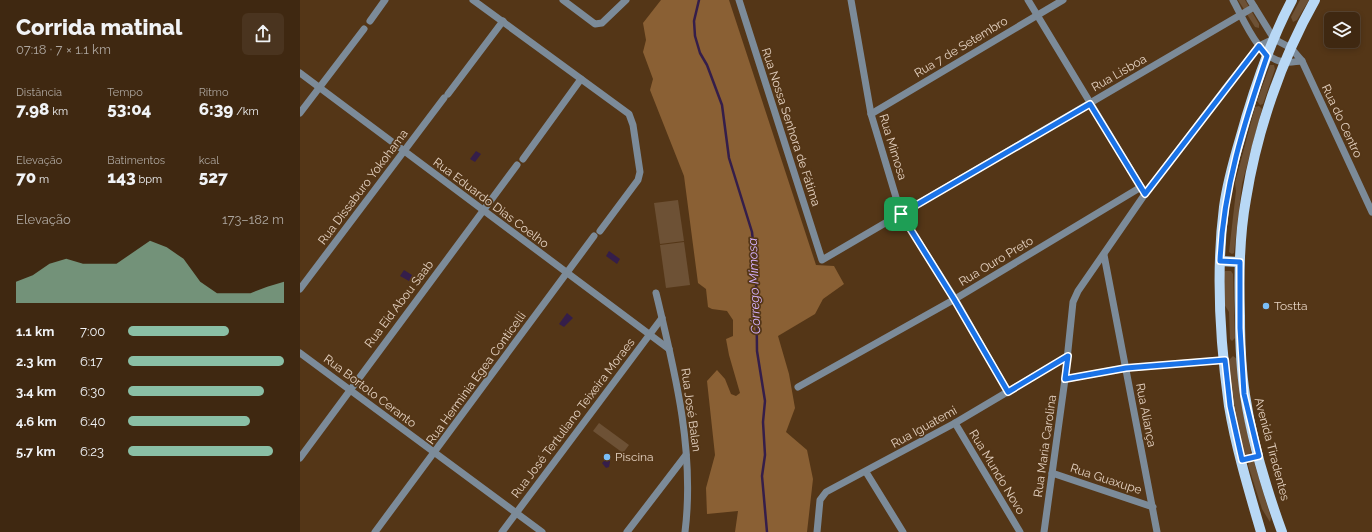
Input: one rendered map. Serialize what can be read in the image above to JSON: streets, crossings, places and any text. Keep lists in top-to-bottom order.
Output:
{
  "streets": {
    "main road": ["Avenida Tiradentes"],
    "street": [
      "Rua 7 de Setembro",
      "Rua Lisboa",
      "Rua do Centro",
      "Rua Nossa Senhora de Fátima",
      "Rua Mimosa",
      "Rua Dissaburo Yokohama",
      "Rua Eduardo Dias Coelho",
      "Rua Ouro Preto",
      "Rua Eid Abou Saab",
      "Rua Herminia Egea Conticelli",
      "Rua Bortolo Ceranto",
      "Rua José Balan",
      "Rua Aliança",
      "Rua José Tertuliano Teixeira Moraes",
      "Rua Iguatemi",
      "Rua Maria Carolina",
      "Rua Mundo Novo",
      "Rua Guaxupe"
    ]
  },
  "crossings": [
    ["Rua 7 de Setembro", "Rua Mimosa"],
    ["Rua Lisboa", "Rua Nossa Senhora de Fátima"],
    ["Rua Lisboa", "Rua Mimosa"],
    ["Rua do Centro", "Avenida Tiradentes"],
    ["Rua Mimosa", "Rua Ouro Preto"],
    ["Rua Mimosa", "Rua Iguatemi"],
    ["Rua Dissaburo Yokohama", "Rua Eduardo Dias Coelho"],
    ["Rua Dissaburo Yokohama", "Rua Herminia Egea Conticelli"],
    ["Rua Eduardo Dias Coelho", "Rua Eid Abou Saab"],
    ["Rua Eduardo Dias Coelho", "Rua Herminia Egea Conticelli"],
    ["Rua Eduardo Dias Coelho", "Rua José Balan"],
    ["Rua Eduardo Dias Coelho", "Rua José Tertuliano Teixeira Moraes"],
    ["Rua Ouro Preto", "Rua Maria Carolina"],
    ["Rua Eid Abou Saab", "Rua Herminia Egea Conticelli"],
    ["Rua Eid Abou Saab", "Rua Bortolo Ceranto"],
    ["Rua Herminia Egea Conticelli", "Rua Bortolo Ceranto"],
    ["Rua Bortolo Ceranto", "Rua José Tertuliano Teixeira Moraes"],
    ["Rua José Balan", "Rua José Tertuliano Teixeira Moraes"],
    ["Rua Aliança", "Rua Maria Carolina"],
    ["Rua Aliança", "Rua Guaxupe"],
    ["Rua Iguatemi", "Rua Maria Carolina"],
    ["Rua Iguatemi", "Rua Mundo Novo"],
    ["Rua Maria Carolina", "Rua Guaxupe"]
  ],
  "water": ["Córrego Mimosa"],
  "places": ["Tostta", "Piscina"],
  "page": {
    "heading": ["Corrida matinal", "07:18 · 7 × 1.1 km"],
    "stats": [
      ["Distância", "7.98 km"],
      ["Tempo", "53:04"],
      ["Ritmo", "6:39 /km"],
      ["Elevação", "70 m"],
      ["Batimentos", "143 bpm"],
      ["kcal", "527"]
    ],
    "chart": ["Elevação", "173–182 m"],
    "list": [
      {
        "name": "1.1 km",
        "note": "7:00"
      },
      {
        "name": "2.3 km",
        "note": "6:17"
      },
      {
        "name": "3.4 km",
        "note": "6:30"
      },
      {
        "name": "4.6 km",
        "note": "6:40"
      },
      {
        "name": "5.7 km",
        "note": "6:23"
      }
    ]
  }
}
